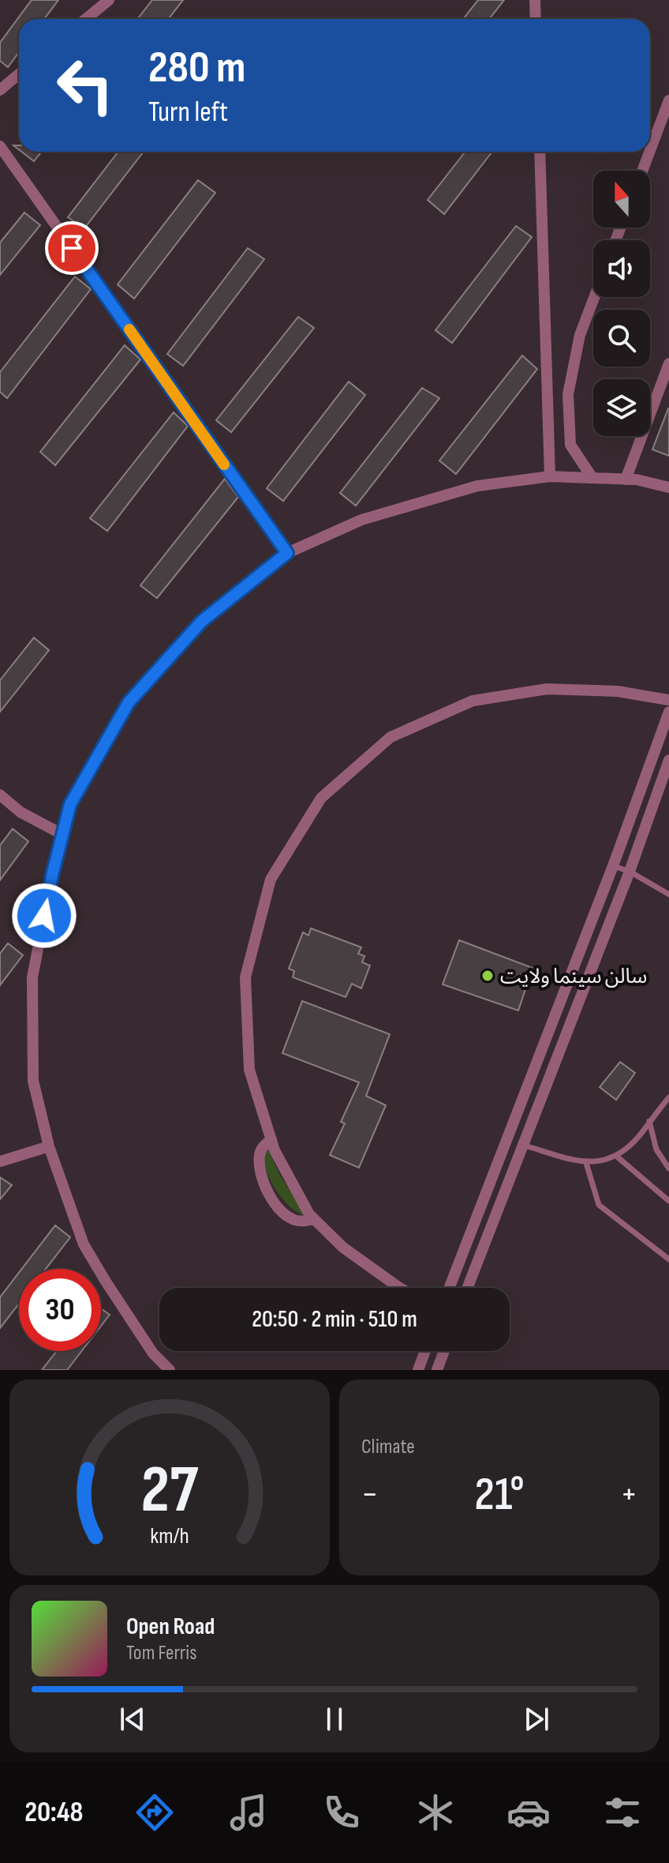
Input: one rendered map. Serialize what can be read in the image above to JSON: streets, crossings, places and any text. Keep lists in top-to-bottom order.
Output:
{
  "places": ["سالن سینما ولایت"],
  "north": "top",
  "page": {
    "turn": ["280 m", "Turn left"],
    "limit": "30",
    "trip": "20:50 · 2 min · 510 m",
    "tile": "Climate",
    "heat": ["−", "21°", "+"],
    "song": ["Open Road", "Tom Ferris"],
    "tabs": "20:48",
    "gauge": ["27", "km/h"]
  }
}
